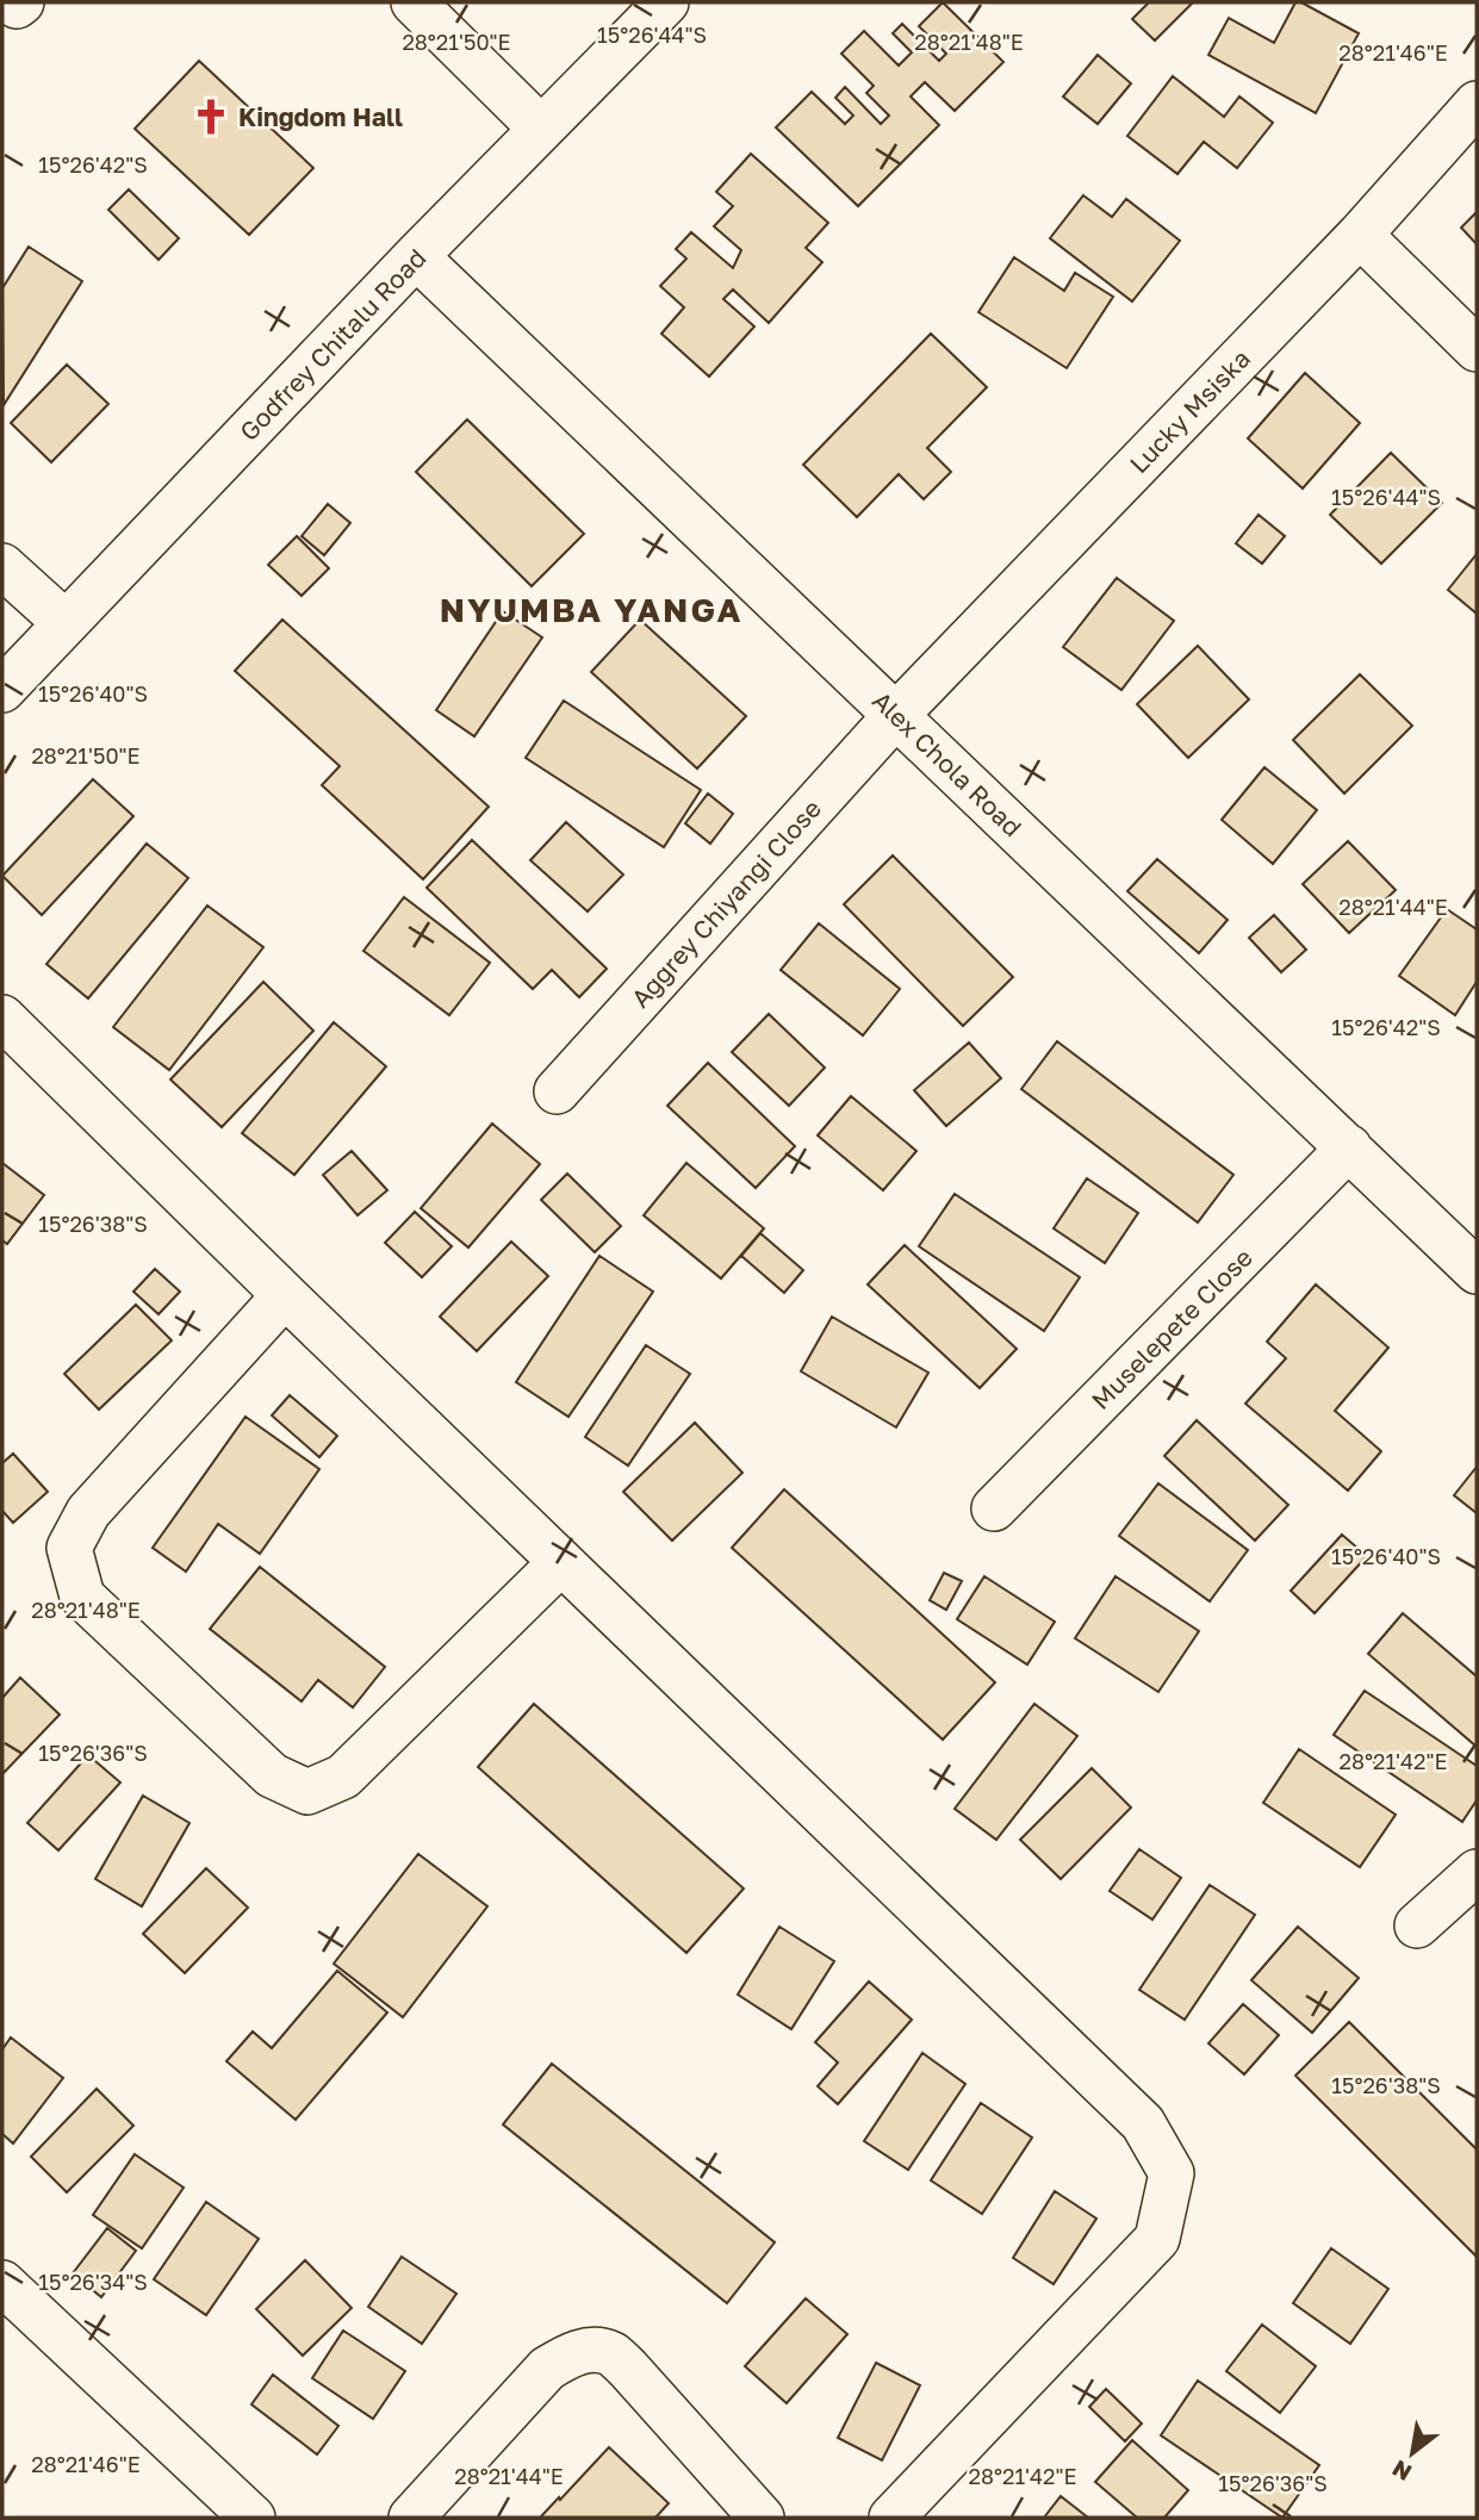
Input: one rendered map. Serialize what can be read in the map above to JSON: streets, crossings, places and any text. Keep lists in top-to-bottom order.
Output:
{
  "streets": {
    "street": [
      "Godfrey Chitalu Road",
      "Lucky Msiska",
      "Alex Chola Road",
      "Aggrey Chiyangi Close",
      "Muselepete Close"
    ]
  },
  "crossings": [
    ["Godfrey Chitalu Road", "Alex Chola Road"],
    ["Lucky Msiska", "Alex Chola Road"],
    ["Lucky Msiska", "Aggrey Chiyangi Close"],
    ["Alex Chola Road", "Aggrey Chiyangi Close"],
    ["Alex Chola Road", "Muselepete Close"]
  ],
  "districts": ["NYUMBA YANGA"],
  "places": {
    "church": ["Kingdom Hall"]
  },
  "north": "bottom left",
  "coordinates": [
    "15°26'44\"S",
    "28°21'50\"E",
    "28°21'48\"E",
    "28°21'46\"E",
    "15°26'42\"S",
    "15°26'40\"S",
    "28°21'44\"E",
    "15°26'38\"S",
    "15°26'36\"S",
    "28°21'42\"E",
    "15°26'34\"S"
  ]
}
